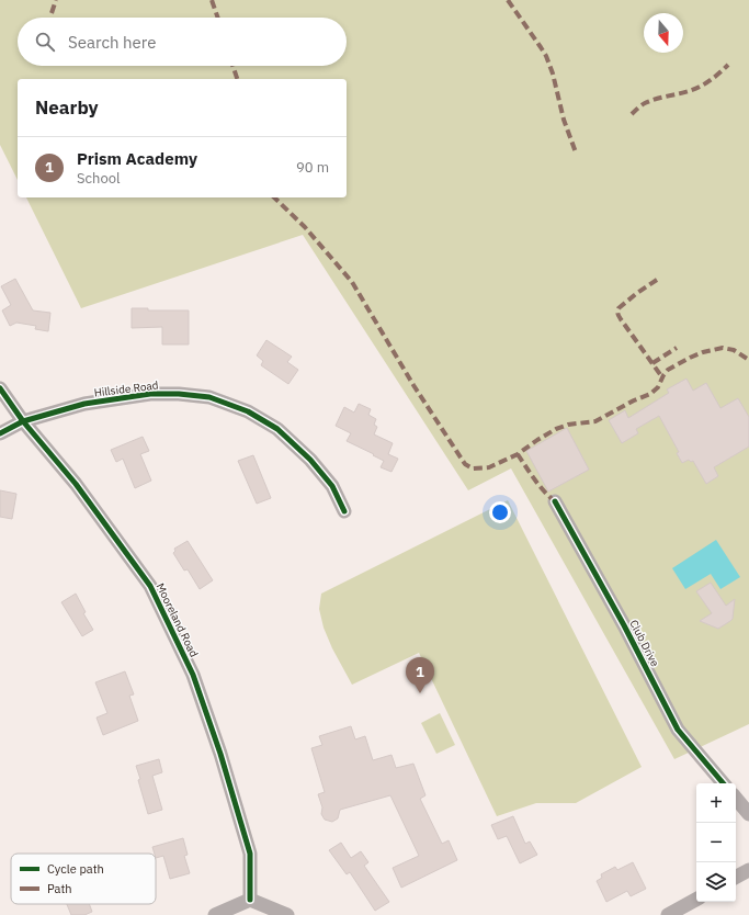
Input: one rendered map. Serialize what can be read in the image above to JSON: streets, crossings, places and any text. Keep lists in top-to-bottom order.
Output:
{
  "streets": {
    "street": ["Hillside Road", "Mooreland Road", "Club Drive"]
  },
  "crossings": [
    ["Hillside Road", "Mooreland Road"]
  ],
  "legend": ["Cycle path", "Path"],
  "north": "bottom",
  "page": {
    "search": "Search here",
    "heading": "Nearby",
    "list": [
      {
        "mark": "1",
        "name": "Prism Academy",
        "note": "School",
        "value": "90 m"
      }
    ],
    "pins": "1",
    "map_buttons": ["+", "−"]
  }
}
